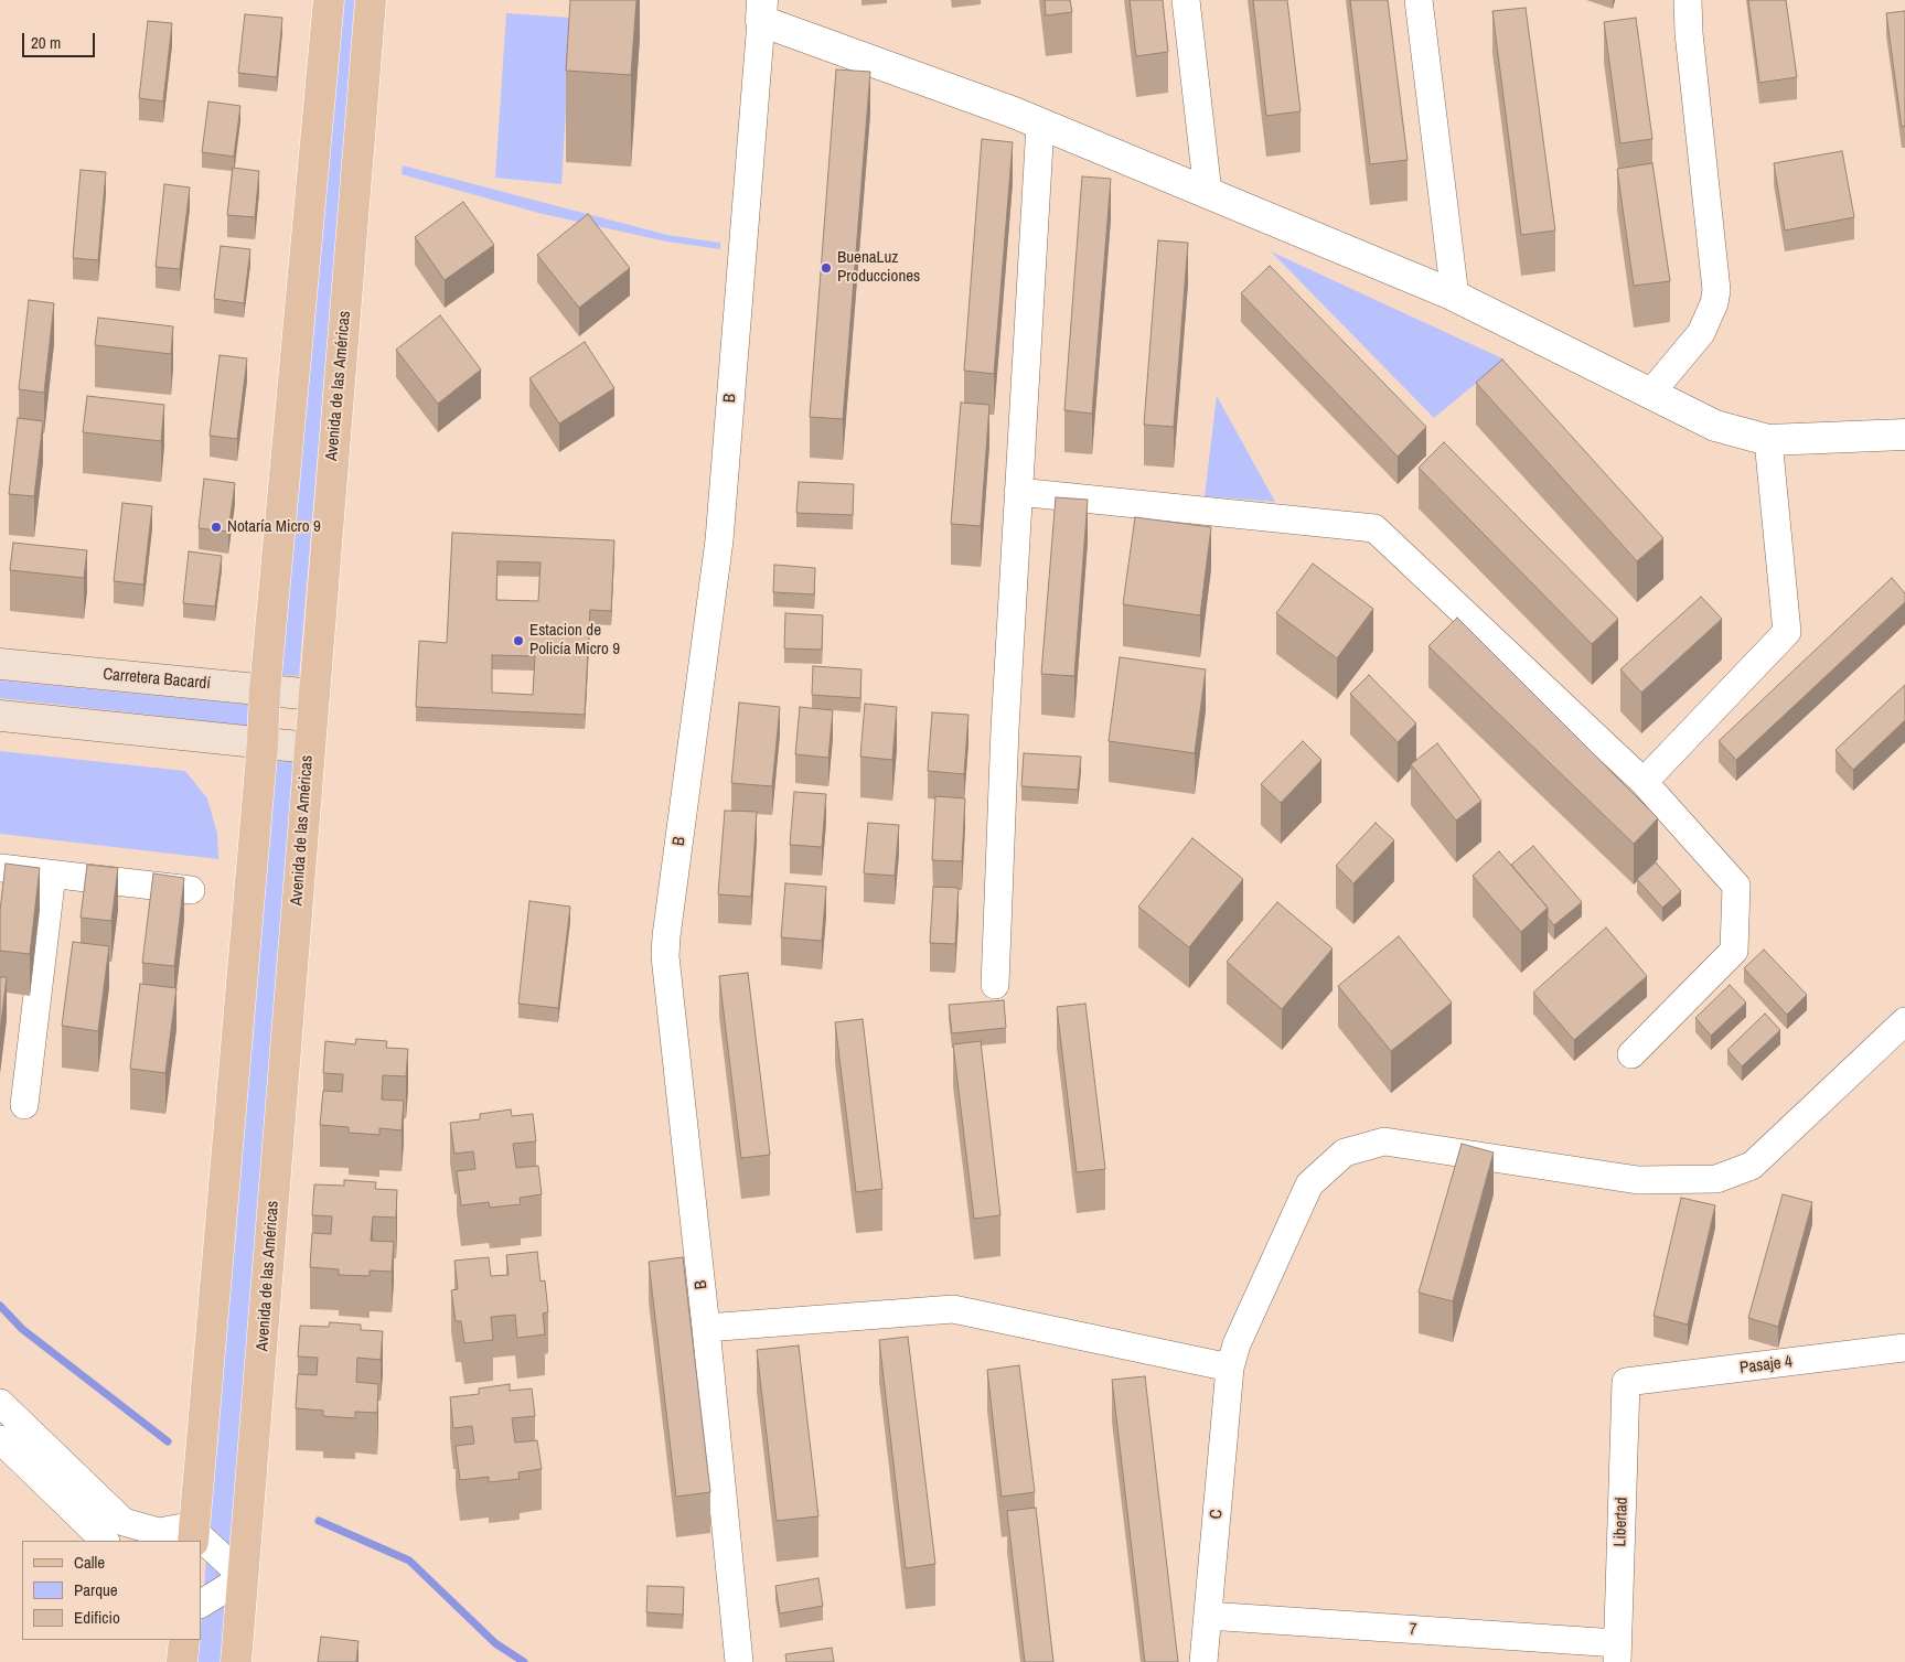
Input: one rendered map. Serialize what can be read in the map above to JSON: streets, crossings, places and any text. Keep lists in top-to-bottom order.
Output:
{
  "streets": {
    "main road": ["Avenida de las Américas", "Carretera Bacardí"],
    "street": [
      "B",
      "Pasaje 4",
      "C",
      "Libertad",
      "7"
    ]
  },
  "crossings": [
    ["Avenida de las Américas", "Carretera Bacardí"],
    ["Pasaje 4", "Libertad"],
    ["C", "7"],
    ["Libertad", "7"]
  ],
  "places": ["BuenaLuz Producciones", "Notaría Micro 9", "Estacion de Policía Micro 9"],
  "legend": ["Calle", "Parque", "Edificio"],
  "scale_bar": "20 m"
}
